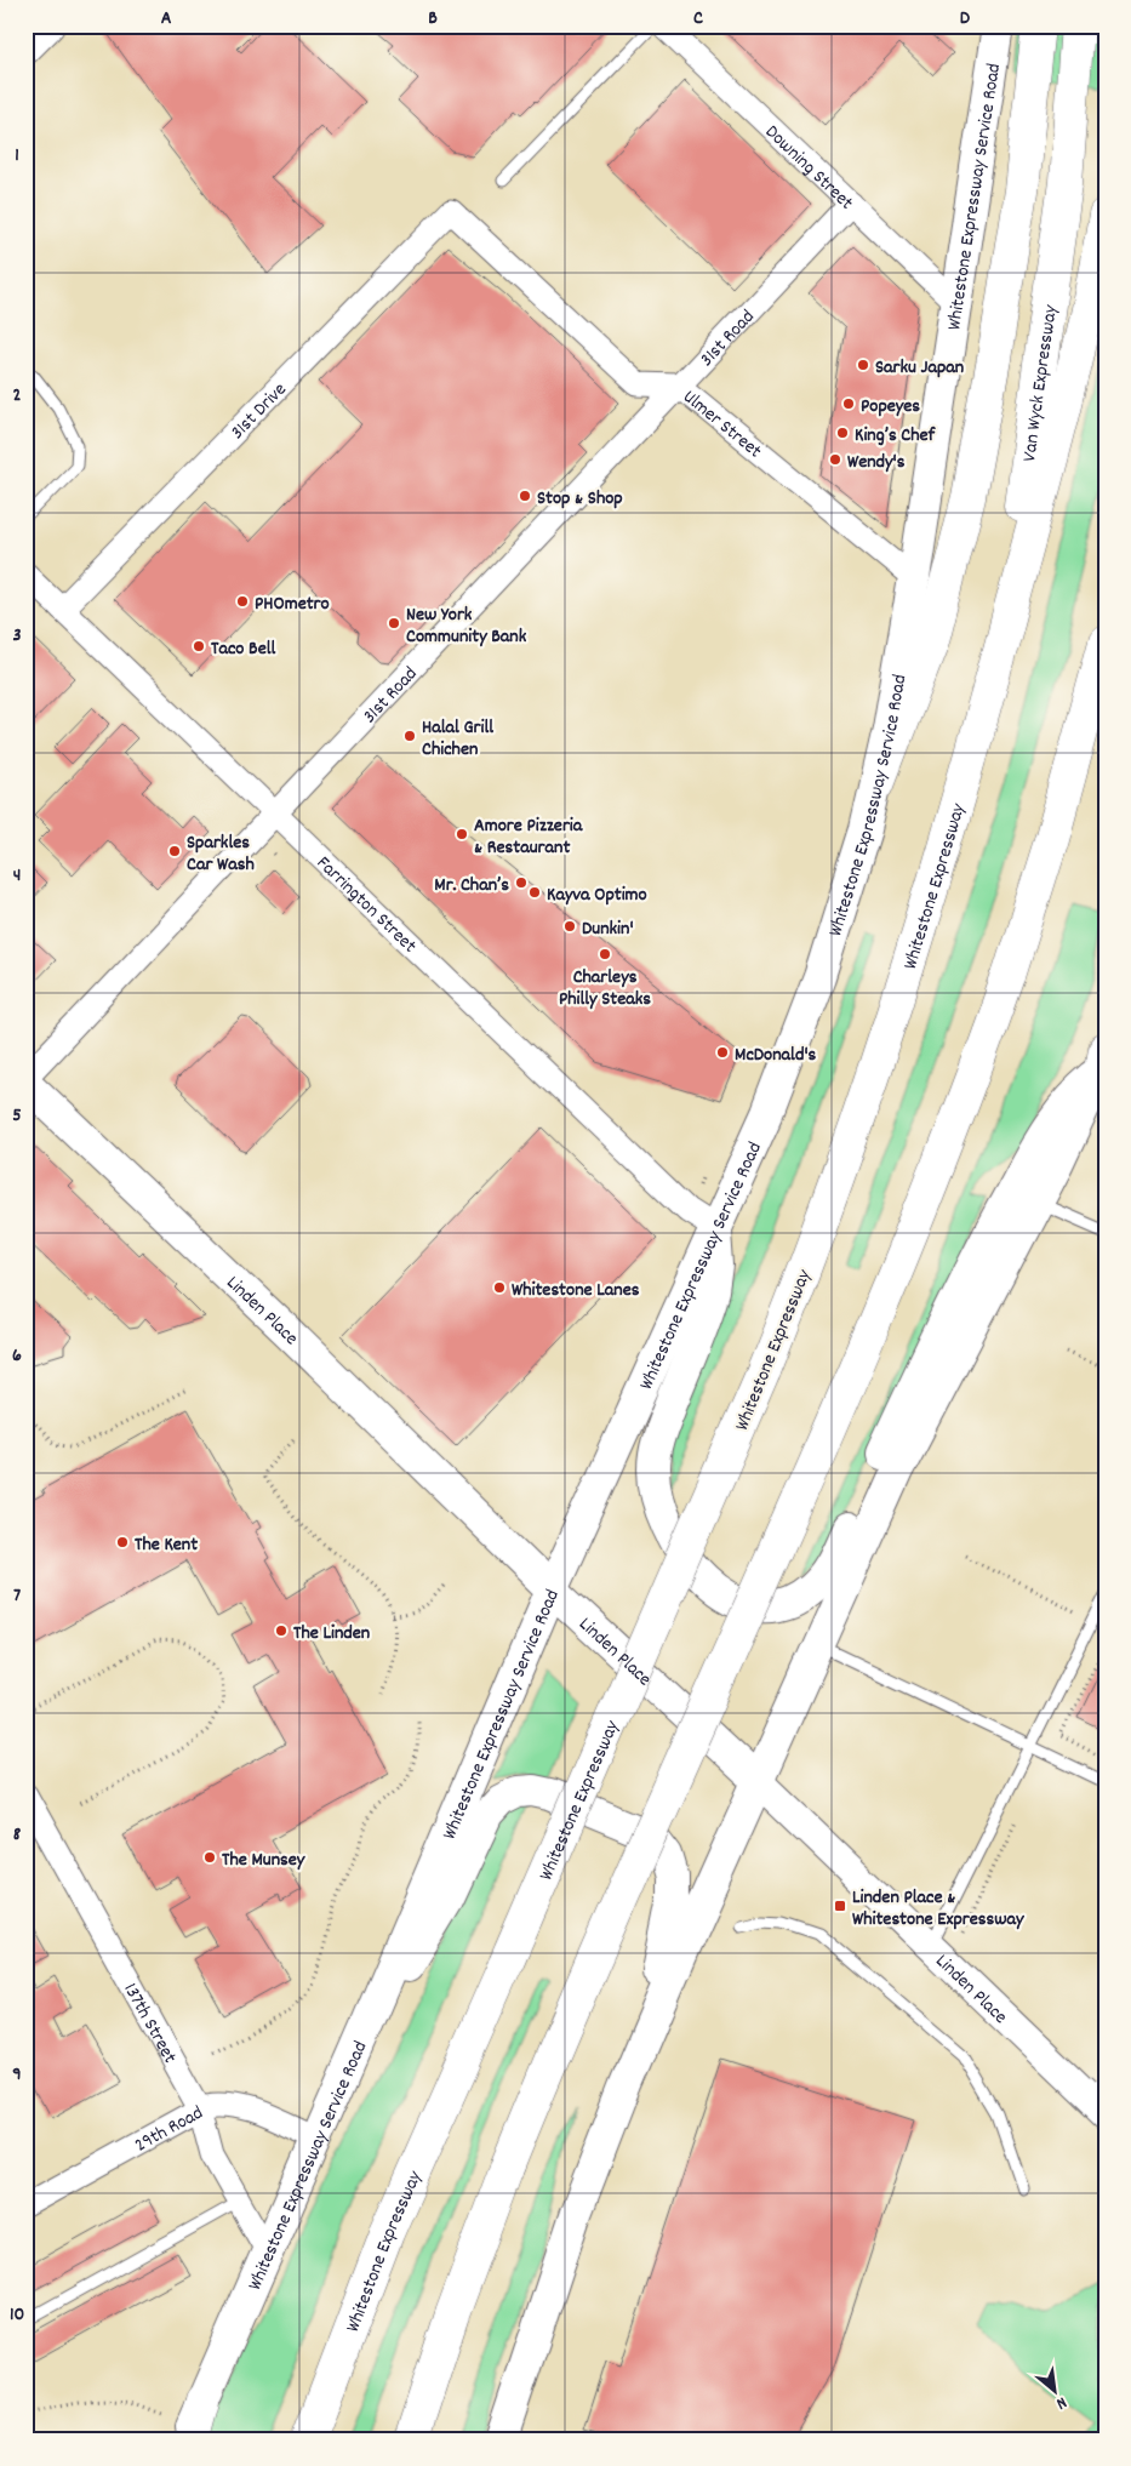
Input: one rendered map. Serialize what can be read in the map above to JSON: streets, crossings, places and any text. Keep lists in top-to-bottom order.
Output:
{
  "streets": {
    "highway": ["Van Wyck Expressway", "Whitestone Expressway"],
    "main road": ["Whitestone Expressway Service Road", "Linden Place"],
    "street": [
      "Downing Street",
      "31st Road",
      "31st Drive",
      "Ulmer Street",
      "Farrington Street",
      "137th Street",
      "29th Road"
    ]
  },
  "crossings": [
    ["Downing Street", "Whitestone Expressway Service Road"],
    ["Downing Street", "31st Road"],
    ["Whitestone Expressway Service Road", "Ulmer Street"],
    ["Whitestone Expressway Service Road", "Farrington Street"],
    ["Whitestone Expressway Service Road", "Linden Place"],
    ["Whitestone Expressway Service Road", "137th Street"],
    ["Whitestone Expressway Service Road", "29th Road"],
    ["31st Road", "Ulmer Street"],
    ["31st Road", "Farrington Street"],
    ["Van Wyck Expressway", "Whitestone Expressway"],
    ["31st Drive", "Ulmer Street"],
    ["31st Drive", "Farrington Street"],
    ["137th Street", "29th Road"]
  ],
  "places": {
    "other": [
      "Sarku Japan",
      "Popeyes",
      "King’s Chef",
      "Wendy's",
      "Stop & Shop",
      "PHOmetro",
      "New York Community Bank",
      "Taco Bell",
      "Halal Grill Chichen",
      "Amore Pizzeria & Restaurant",
      "Sparkles Car Wash",
      "Mr. Chan’s",
      "Kayva Optimo",
      "Dunkin'",
      "Charleys Philly Steaks",
      "McDonald's",
      "Whitestone Lanes",
      "The Kent",
      "The Linden",
      "The Munsey"
    ],
    "transit": ["Linden Place & Whitestone Expressway"]
  },
  "north": "bottom right",
  "grid": {
    "columns": [
      "A",
      "B",
      "C",
      "D"
    ],
    "rows": [
      "1",
      "2",
      "3",
      "4",
      "5",
      "6",
      "7",
      "8",
      "9",
      "10"
    ]
  }
}
